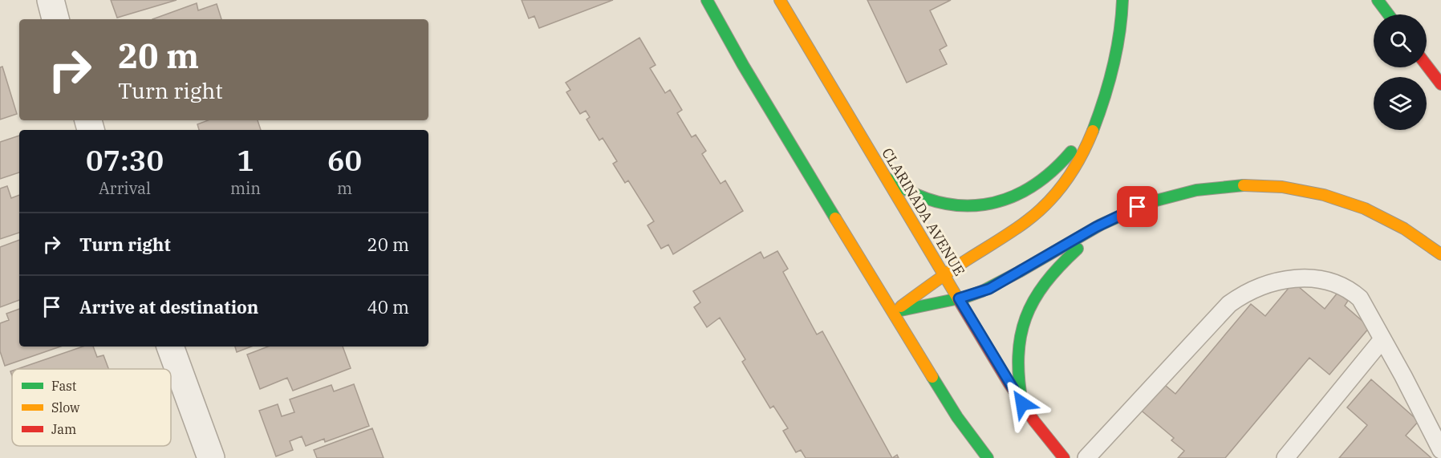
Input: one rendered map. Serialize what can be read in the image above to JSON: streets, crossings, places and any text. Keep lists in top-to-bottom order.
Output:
{
  "streets": {
    "main road": ["CLARINADA AVENUE"]
  },
  "legend": ["Fast", "Slow", "Jam"],
  "page": {
    "turn": ["20 m", "Turn right"],
    "eta": [
      "07:30",
      "Arrival",
      "1",
      "min",
      "60",
      "m"
    ],
    "list": [
      {
        "name": "Turn right",
        "value": "20 m"
      },
      {
        "name": "Arrive at destination",
        "value": "40 m"
      }
    ]
  }
}
